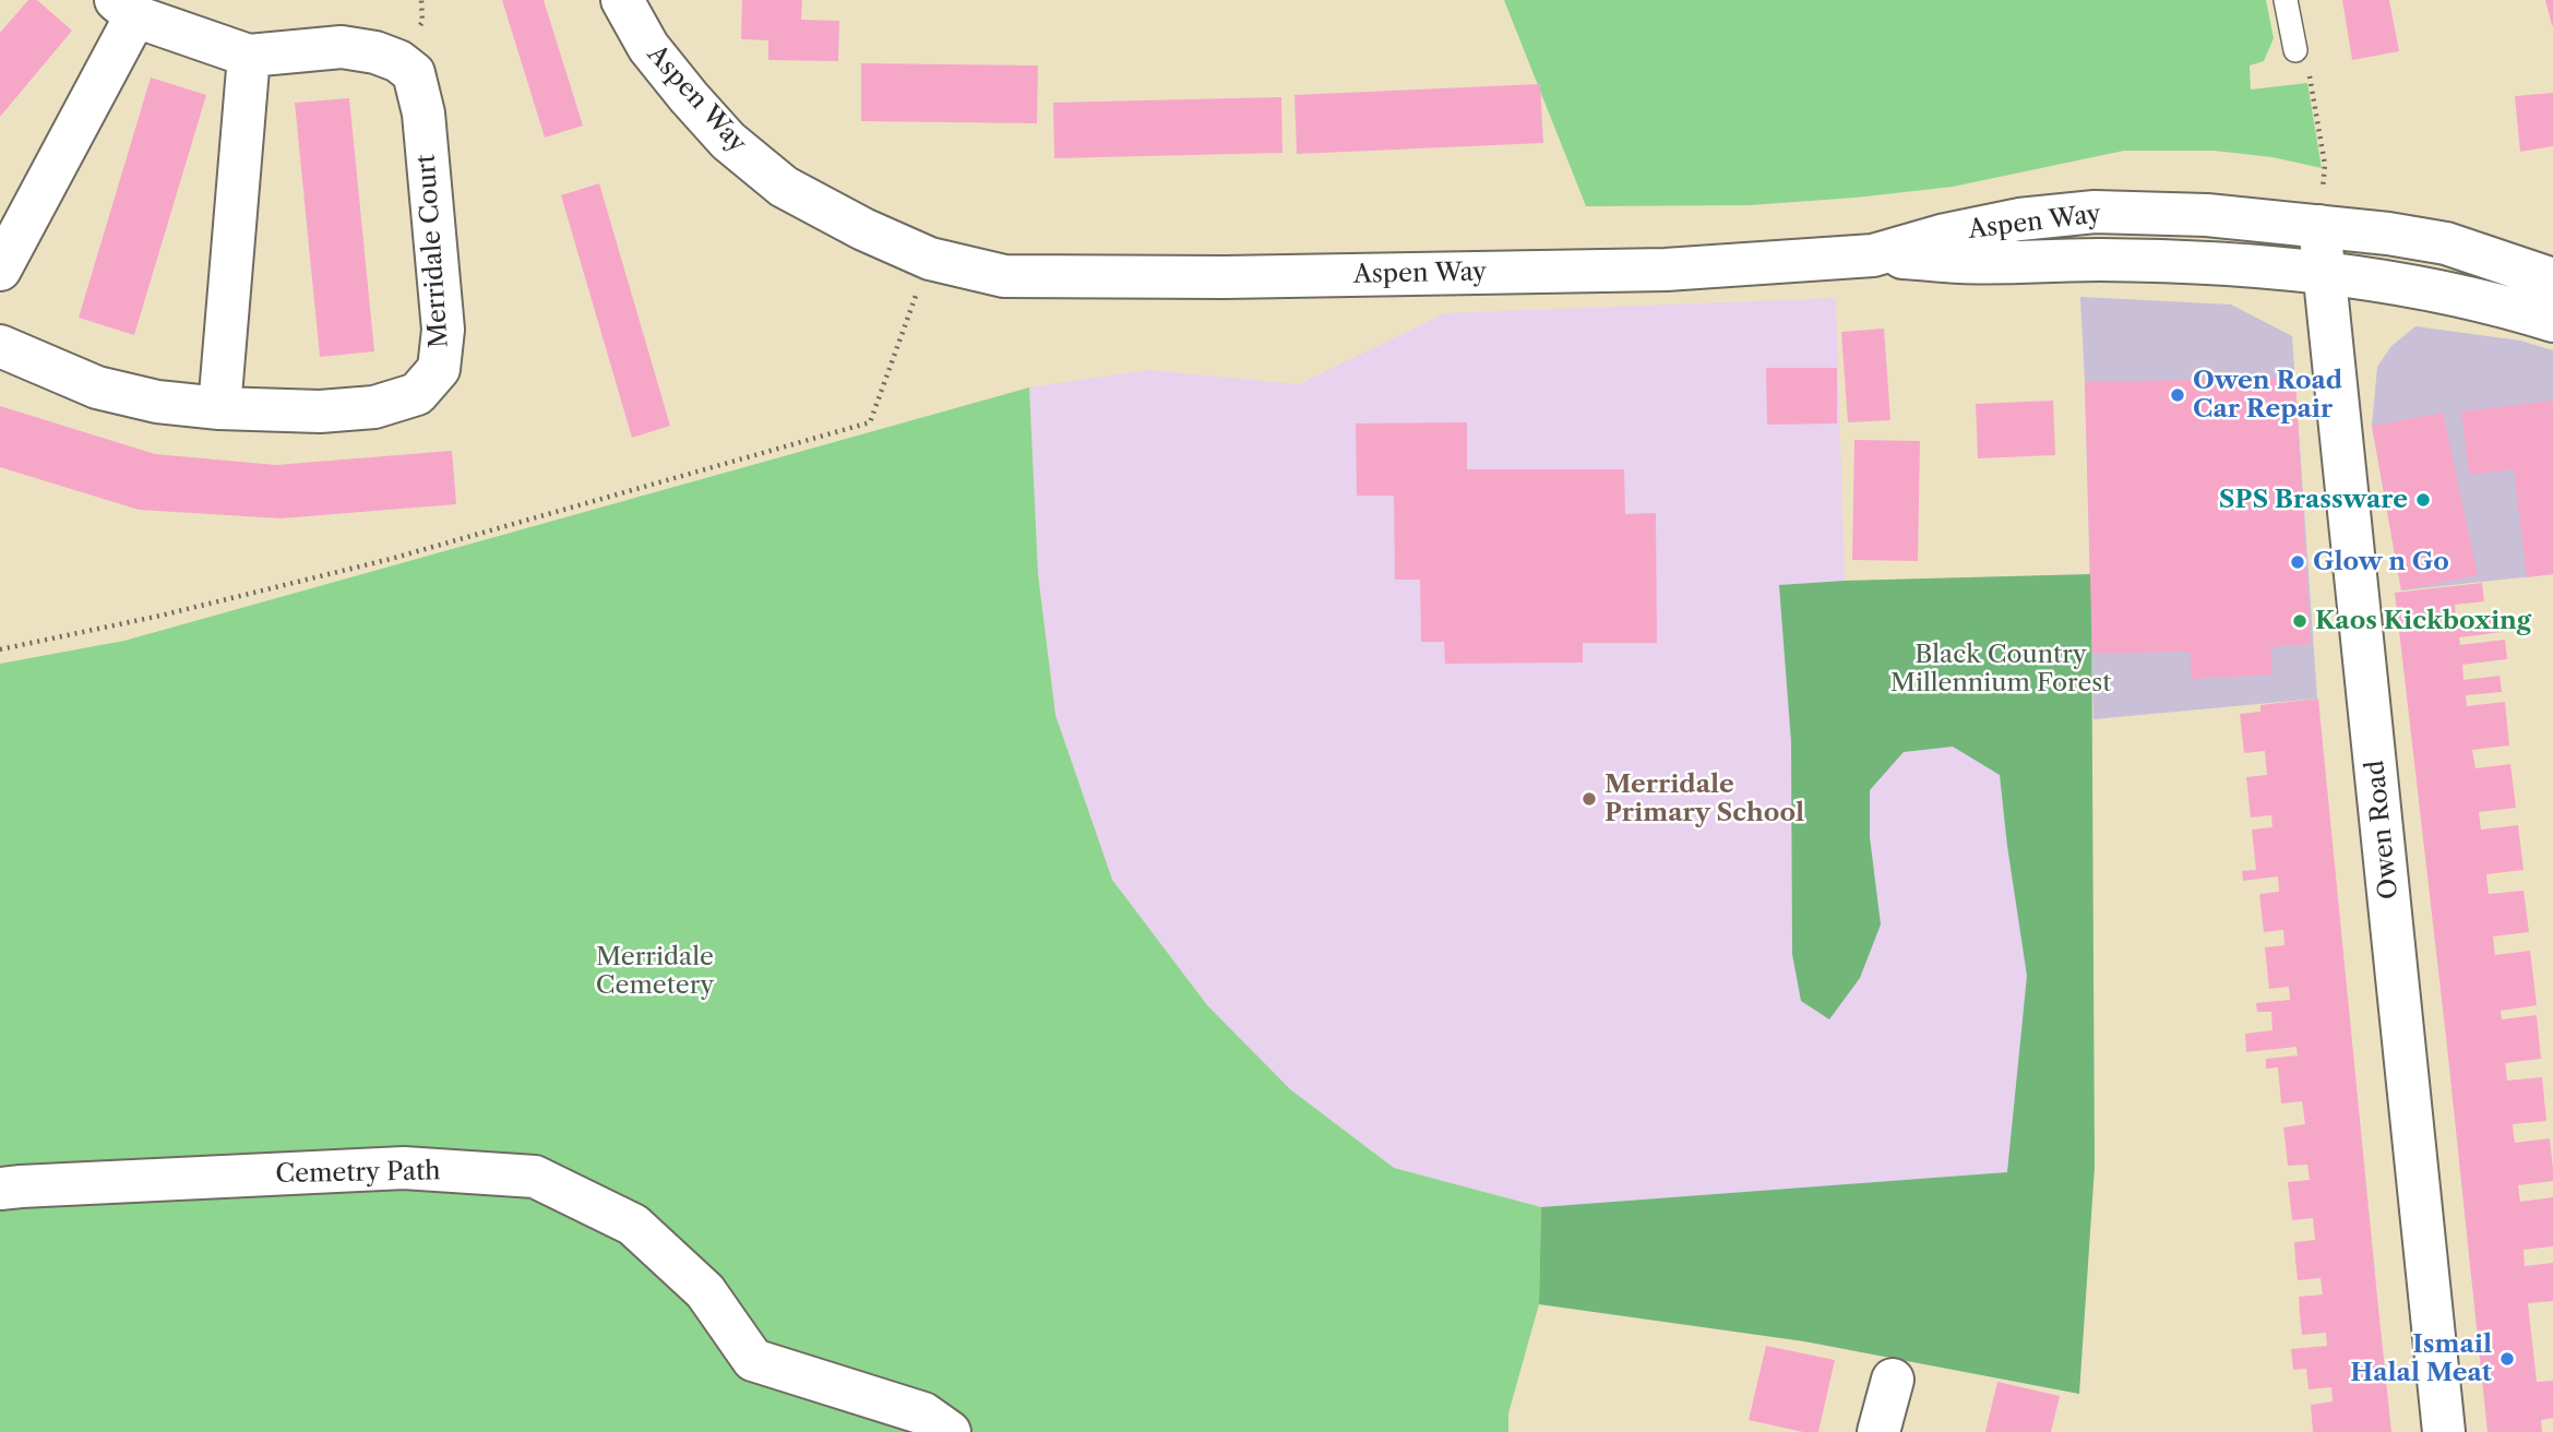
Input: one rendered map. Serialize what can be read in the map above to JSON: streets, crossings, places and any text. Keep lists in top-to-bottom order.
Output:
{
  "streets": {
    "street": [
      "Aspen Way",
      "Merridale Court",
      "Owen Road",
      "Cemetry Path"
    ]
  },
  "crossings": [
    ["Aspen Way", "Owen Road"]
  ],
  "parks": ["Black Country Millennium Forest", "Merridale Cemetery"],
  "places": [
    "Owen Road Car Repair",
    "SPS Brassware",
    "Glow n Go",
    "Kaos Kickboxing",
    "Merridale Primary School",
    "Ismail Halal Meat"
  ]
}
